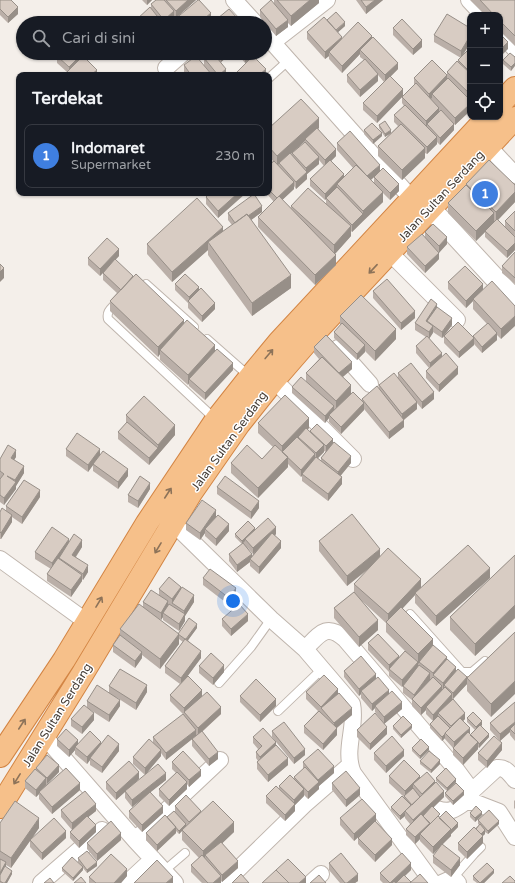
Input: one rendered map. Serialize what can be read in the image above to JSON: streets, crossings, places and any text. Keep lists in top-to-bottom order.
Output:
{
  "streets": {
    "highway": ["Jalan Sultan Serdang"]
  },
  "page": {
    "map_buttons": ["+", "−"],
    "search": "Cari di sini",
    "heading": "Terdekat",
    "list": [
      {
        "mark": "1",
        "name": "Indomaret",
        "note": "Supermarket",
        "value": "230 m"
      }
    ],
    "pins": "1"
  }
}
